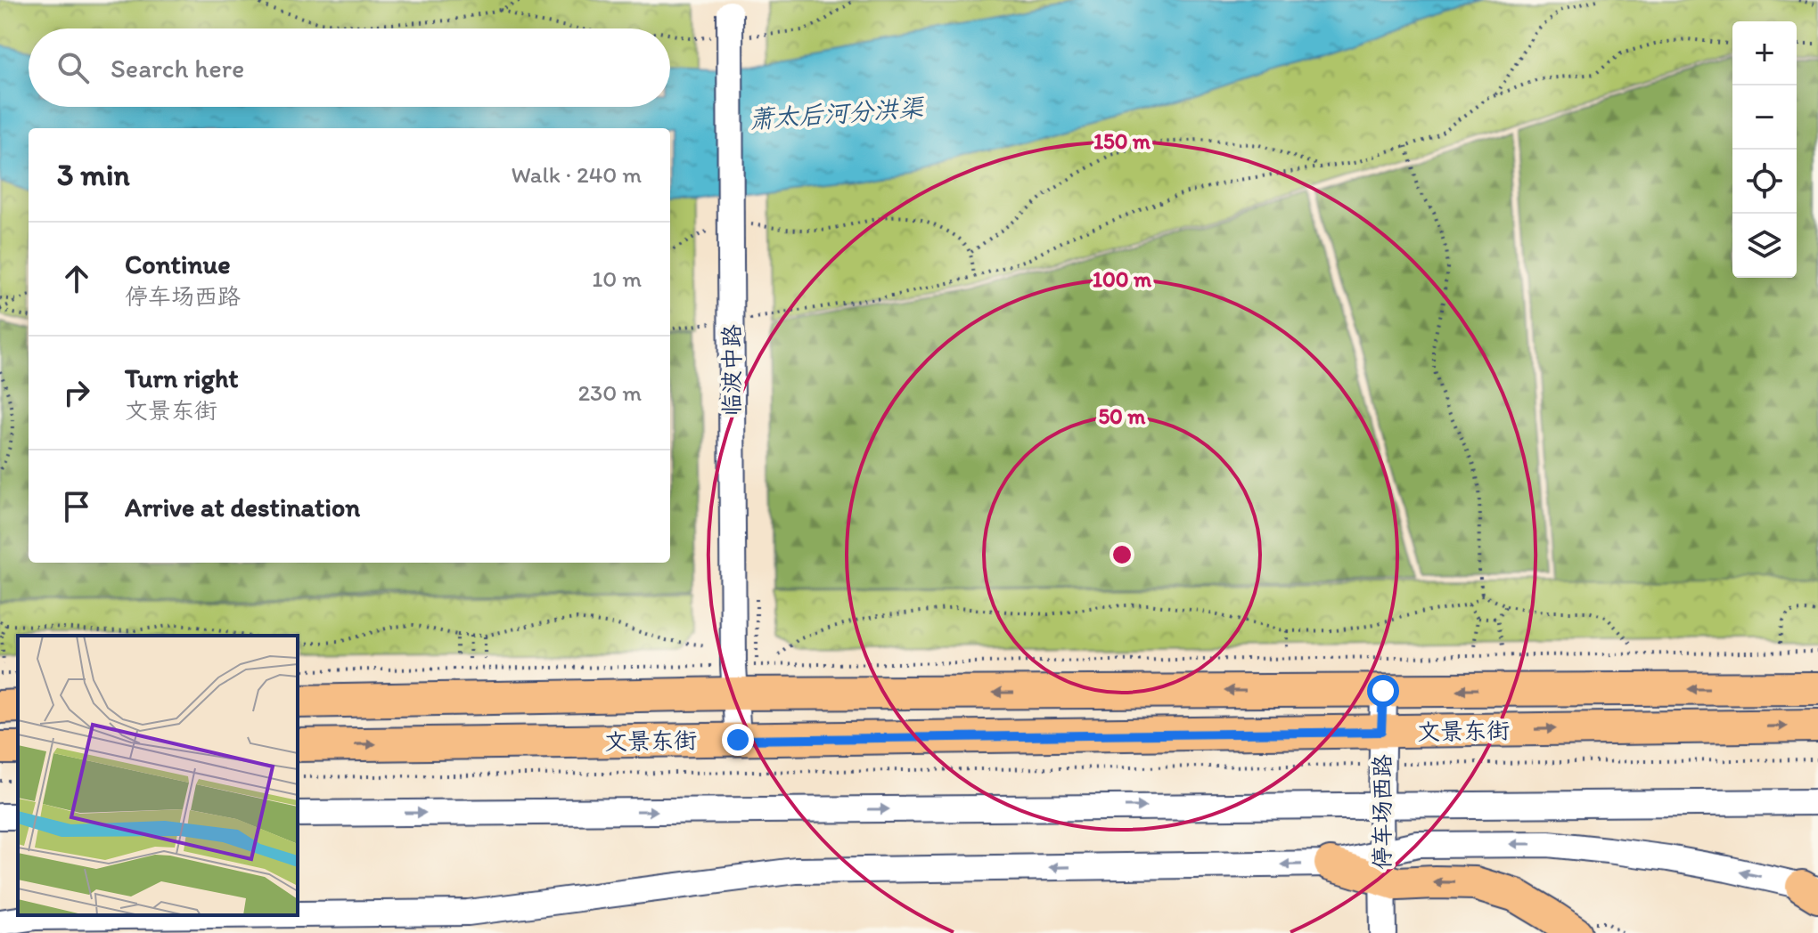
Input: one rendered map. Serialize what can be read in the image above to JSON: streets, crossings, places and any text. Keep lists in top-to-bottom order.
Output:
{
  "streets": {
    "main road": ["文景东街"],
    "street": ["临波中路", "停车场西路"]
  },
  "crossings": [
    ["临波中路", "文景东街"],
    ["文景东街", "停车场西路"]
  ],
  "water": ["萧太后河分洪渠"],
  "page": {
    "map_buttons": ["+", "−"],
    "search": "Search here",
    "heading": ["3 min", "Walk · 240 m"],
    "list": [
      ["Continue", "停车场西路", "10 m"],
      ["Turn right", "文景东街", "230 m"],
      "Arrive at destination"
    ]
  },
  "rings": ["150 m", "100 m", "50 m"]
}
